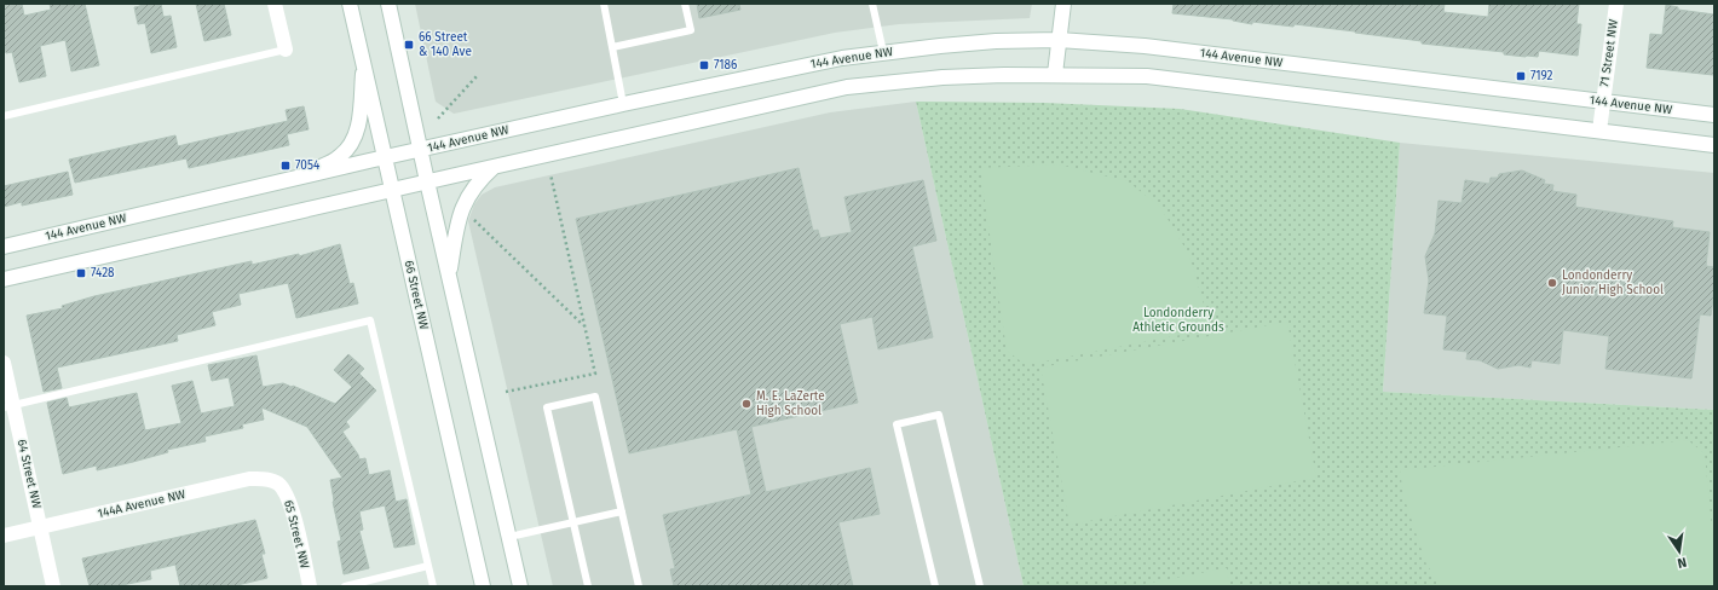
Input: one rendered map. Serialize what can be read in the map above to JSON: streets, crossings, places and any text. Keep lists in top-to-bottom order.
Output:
{
  "streets": {
    "street": [
      "71 Street NW",
      "144 Avenue NW",
      "66 Street NW",
      "64 Street NW",
      "144A Avenue NW",
      "65 Street NW"
    ]
  },
  "crossings": [
    ["71 Street NW", "144 Avenue NW"],
    ["144 Avenue NW", "66 Street NW"],
    ["64 Street NW", "144A Avenue NW"],
    ["144A Avenue NW", "65 Street NW"]
  ],
  "parks": ["Londonderry Athletic Grounds"],
  "places": {
    "transit": [
      "66 Street & 140 Ave",
      "7186",
      "7192",
      "7054",
      "7428"
    ],
    "other": ["Londonderry Junior High School", "M. E. LaZerte High School"]
  },
  "north": "bottom"
}
